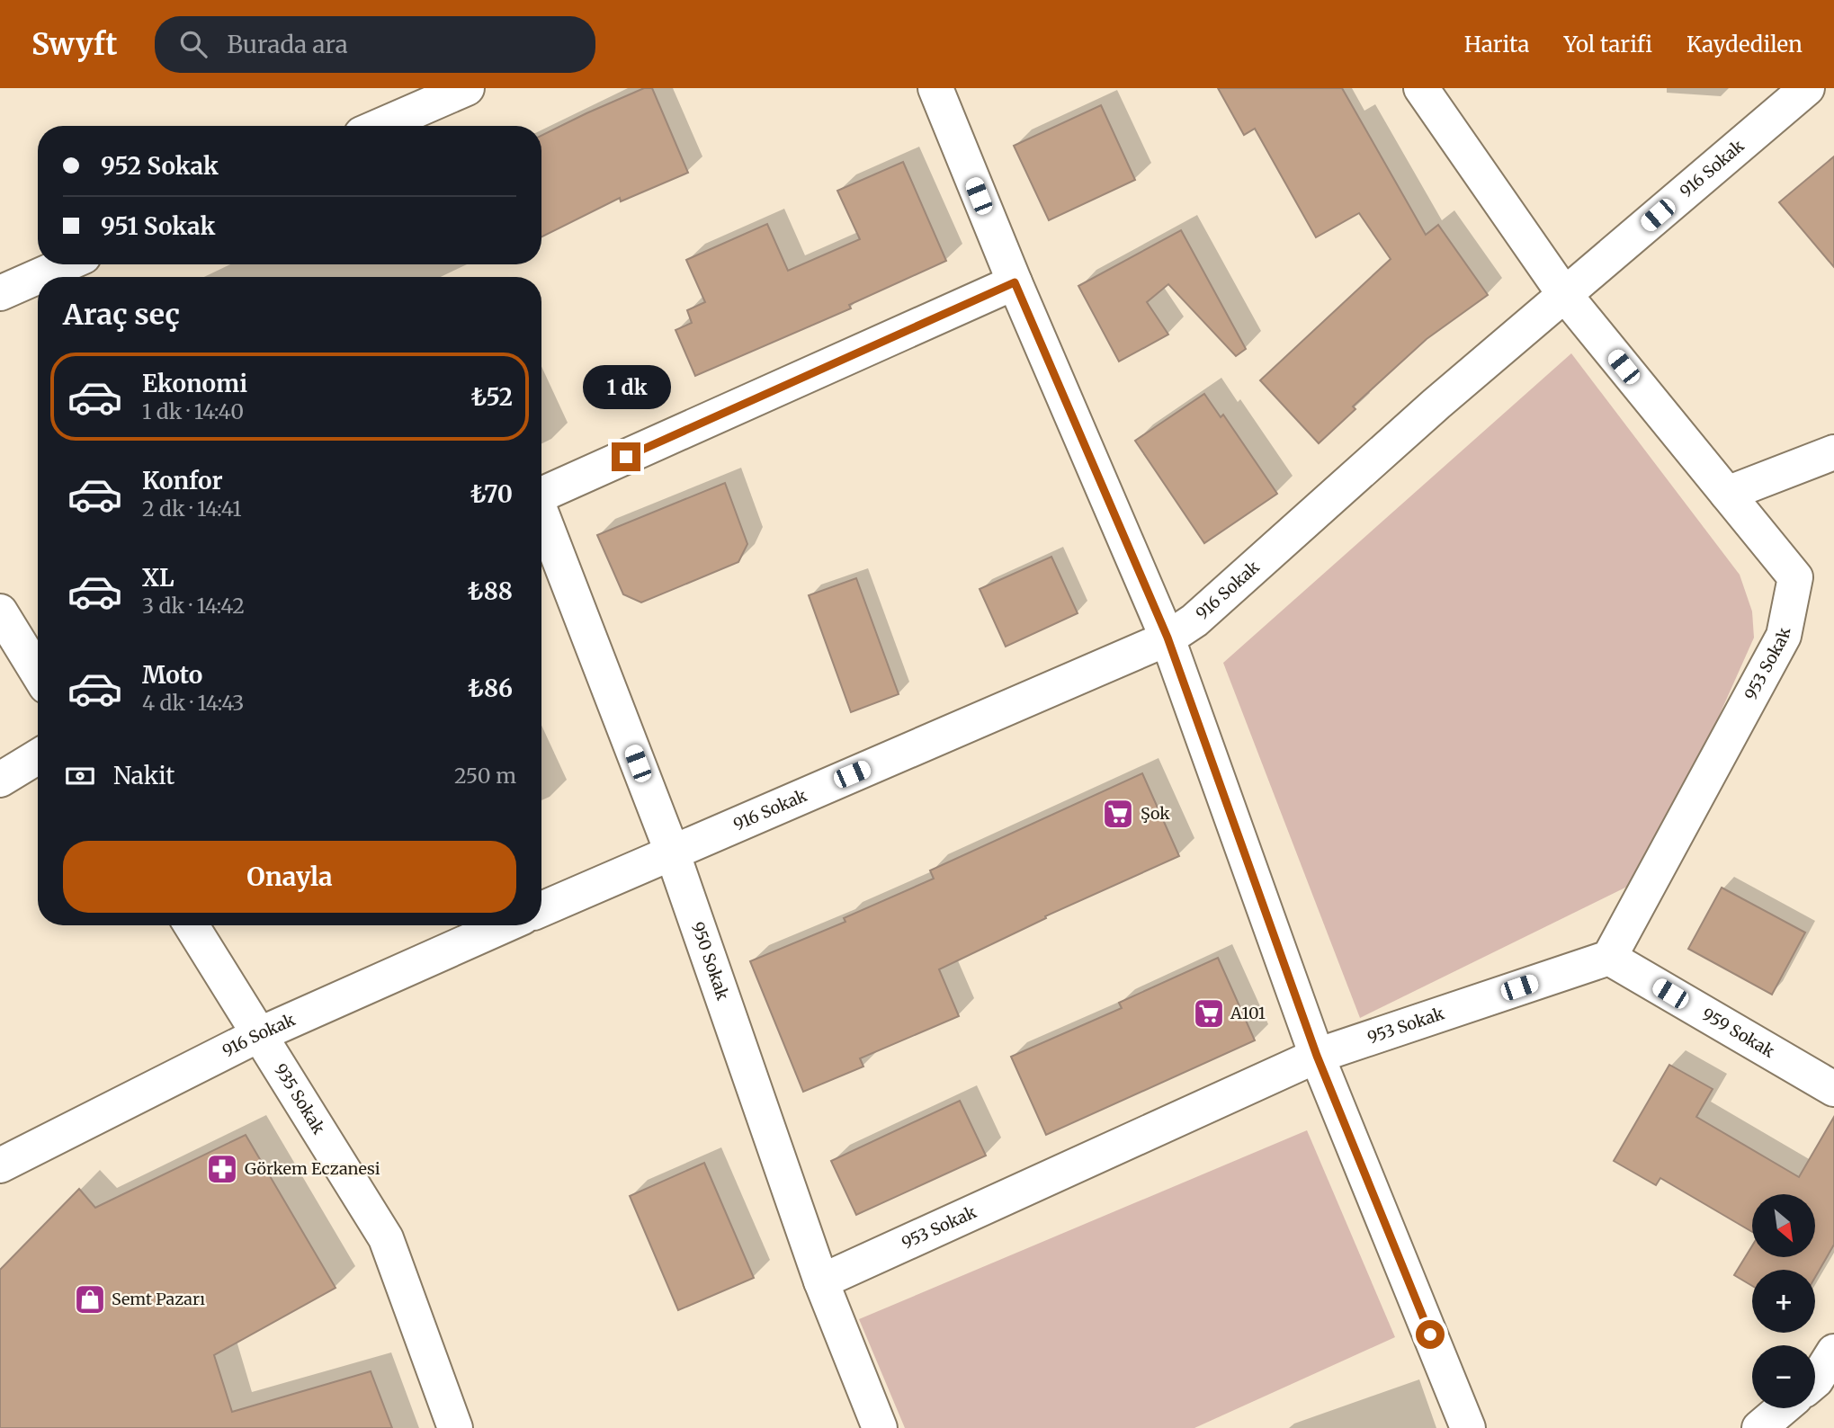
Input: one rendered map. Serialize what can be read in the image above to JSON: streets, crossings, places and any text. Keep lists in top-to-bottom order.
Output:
{
  "streets": {
    "street": [
      "916 Sokak",
      "953 Sokak",
      "950 Sokak",
      "959 Sokak",
      "935 Sokak"
    ]
  },
  "crossings": [
    ["916 Sokak", "950 Sokak"],
    ["916 Sokak", "935 Sokak"],
    ["953 Sokak", "950 Sokak"],
    ["953 Sokak", "959 Sokak"]
  ],
  "places": {
    "supermarket": ["Şok", "A101"],
    "pharmacy": ["Görkem Eczanesi"],
    "shop": ["Semt Pazarı"]
  },
  "north": "bottom right",
  "page": {
    "header": "Swyft",
    "search": "Burada ara",
    "nav": ["Harita", "Yol tarifi", "Kaydedilen"],
    "banner": ["952 Sokak", "951 Sokak"],
    "heading": "Araç seç",
    "list": [
      {
        "name": "Ekonomi",
        "note": "1 dk · 14:40",
        "value": "₺52"
      },
      {
        "name": "Konfor",
        "note": "2 dk · 14:41",
        "value": "₺70"
      },
      {
        "name": "XL",
        "note": "3 dk · 14:42",
        "value": "₺88"
      },
      {
        "name": "Moto",
        "note": "4 dk · 14:43",
        "value": "₺86"
      }
    ],
    "bubble": "1 dk",
    "pay": ["Nakit", "250 m"],
    "buttons": "Onayla",
    "map_buttons": ["+", "−"]
  }
}
